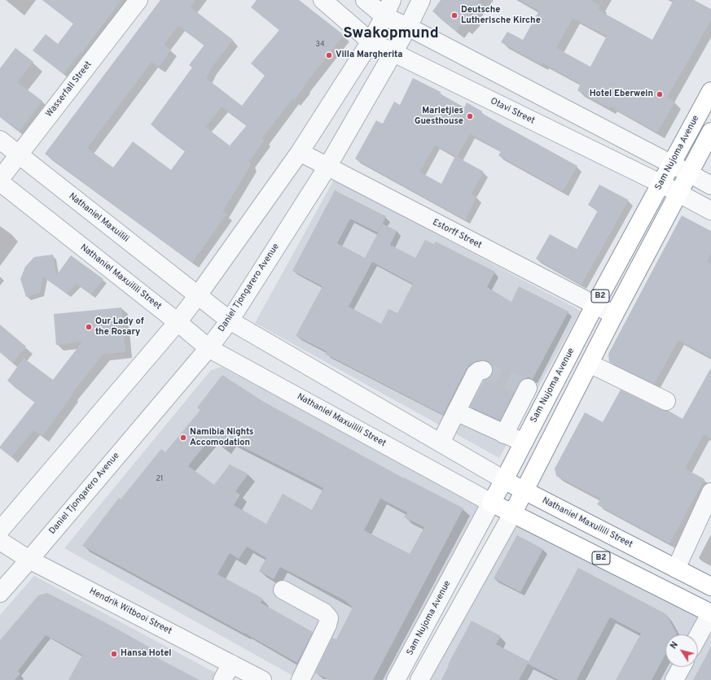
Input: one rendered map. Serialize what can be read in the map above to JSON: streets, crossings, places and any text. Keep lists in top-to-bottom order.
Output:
{
  "streets": {
    "highway": ["Sam Nujoma Avenue", "Nathaniel Maxuilili Street", "B2"],
    "street": [
      "Wasserfall Street",
      "Otavi Street",
      "Nathaniel Maxuilili",
      "Estorff Street",
      "Daniel Tjongarero Avenue",
      "Hendrik Witbooi Street"
    ]
  },
  "crossings": [
    ["Wasserfall Street", "Nathaniel Maxuilili"],
    ["Otavi Street", "Sam Nujoma Avenue"],
    ["Otavi Street", "Daniel Tjongarero Avenue"],
    ["Otavi Street", "B2"],
    ["Sam Nujoma Avenue", "Estorff Street"],
    ["Sam Nujoma Avenue", "Nathaniel Maxuilili Street"],
    ["Nathaniel Maxuilili", "Nathaniel Maxuilili Street"],
    ["Estorff Street", "Daniel Tjongarero Avenue"],
    ["Estorff Street", "B2"],
    ["Nathaniel Maxuilili Street", "Daniel Tjongarero Avenue"],
    ["Nathaniel Maxuilili Street", "B2"],
    ["Daniel Tjongarero Avenue", "Hendrik Witbooi Street"]
  ],
  "districts": ["Swakopmund"],
  "places": [
    "Deutsche Lutherische Kirche",
    "Villa Margherita",
    "Hotel Eberwein",
    "Marietjies Guesthouse",
    "Our Lady of the Rosary",
    "Namibia Nights Accomodation",
    "Hansa Hotel"
  ],
  "house_numbers": ["34", "21"],
  "north": "top left"
}
